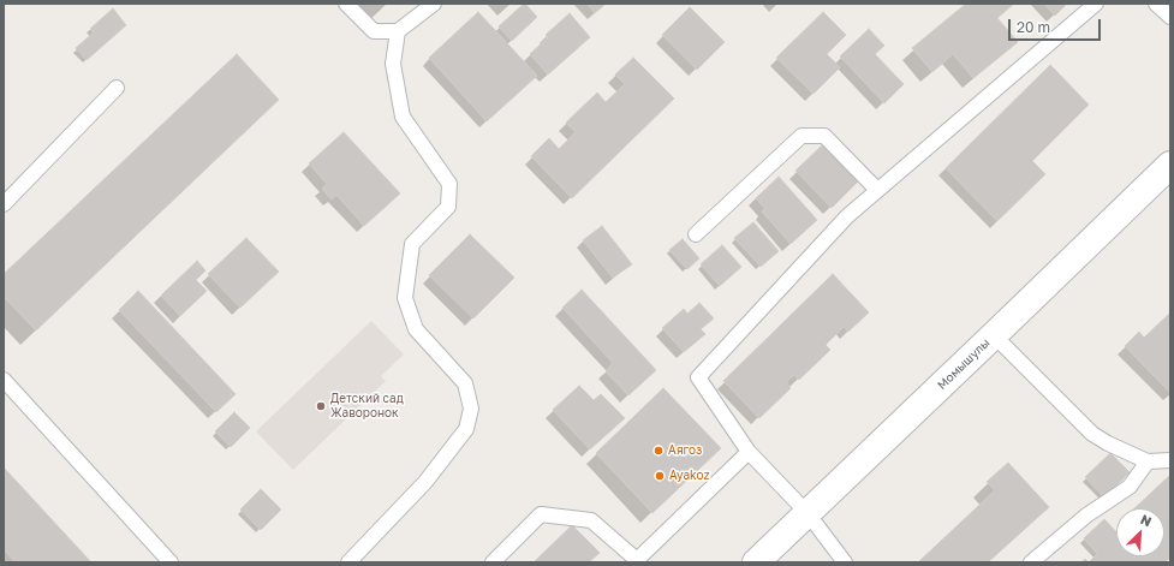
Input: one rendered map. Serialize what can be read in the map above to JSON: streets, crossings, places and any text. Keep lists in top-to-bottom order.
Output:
{
  "streets": {
    "main road": ["Момышулы"]
  },
  "places": ["Детский сад Жаворонок", "Аягоз", "Ayakoz"],
  "scale_bar": "20 m",
  "north": "top right"
}
